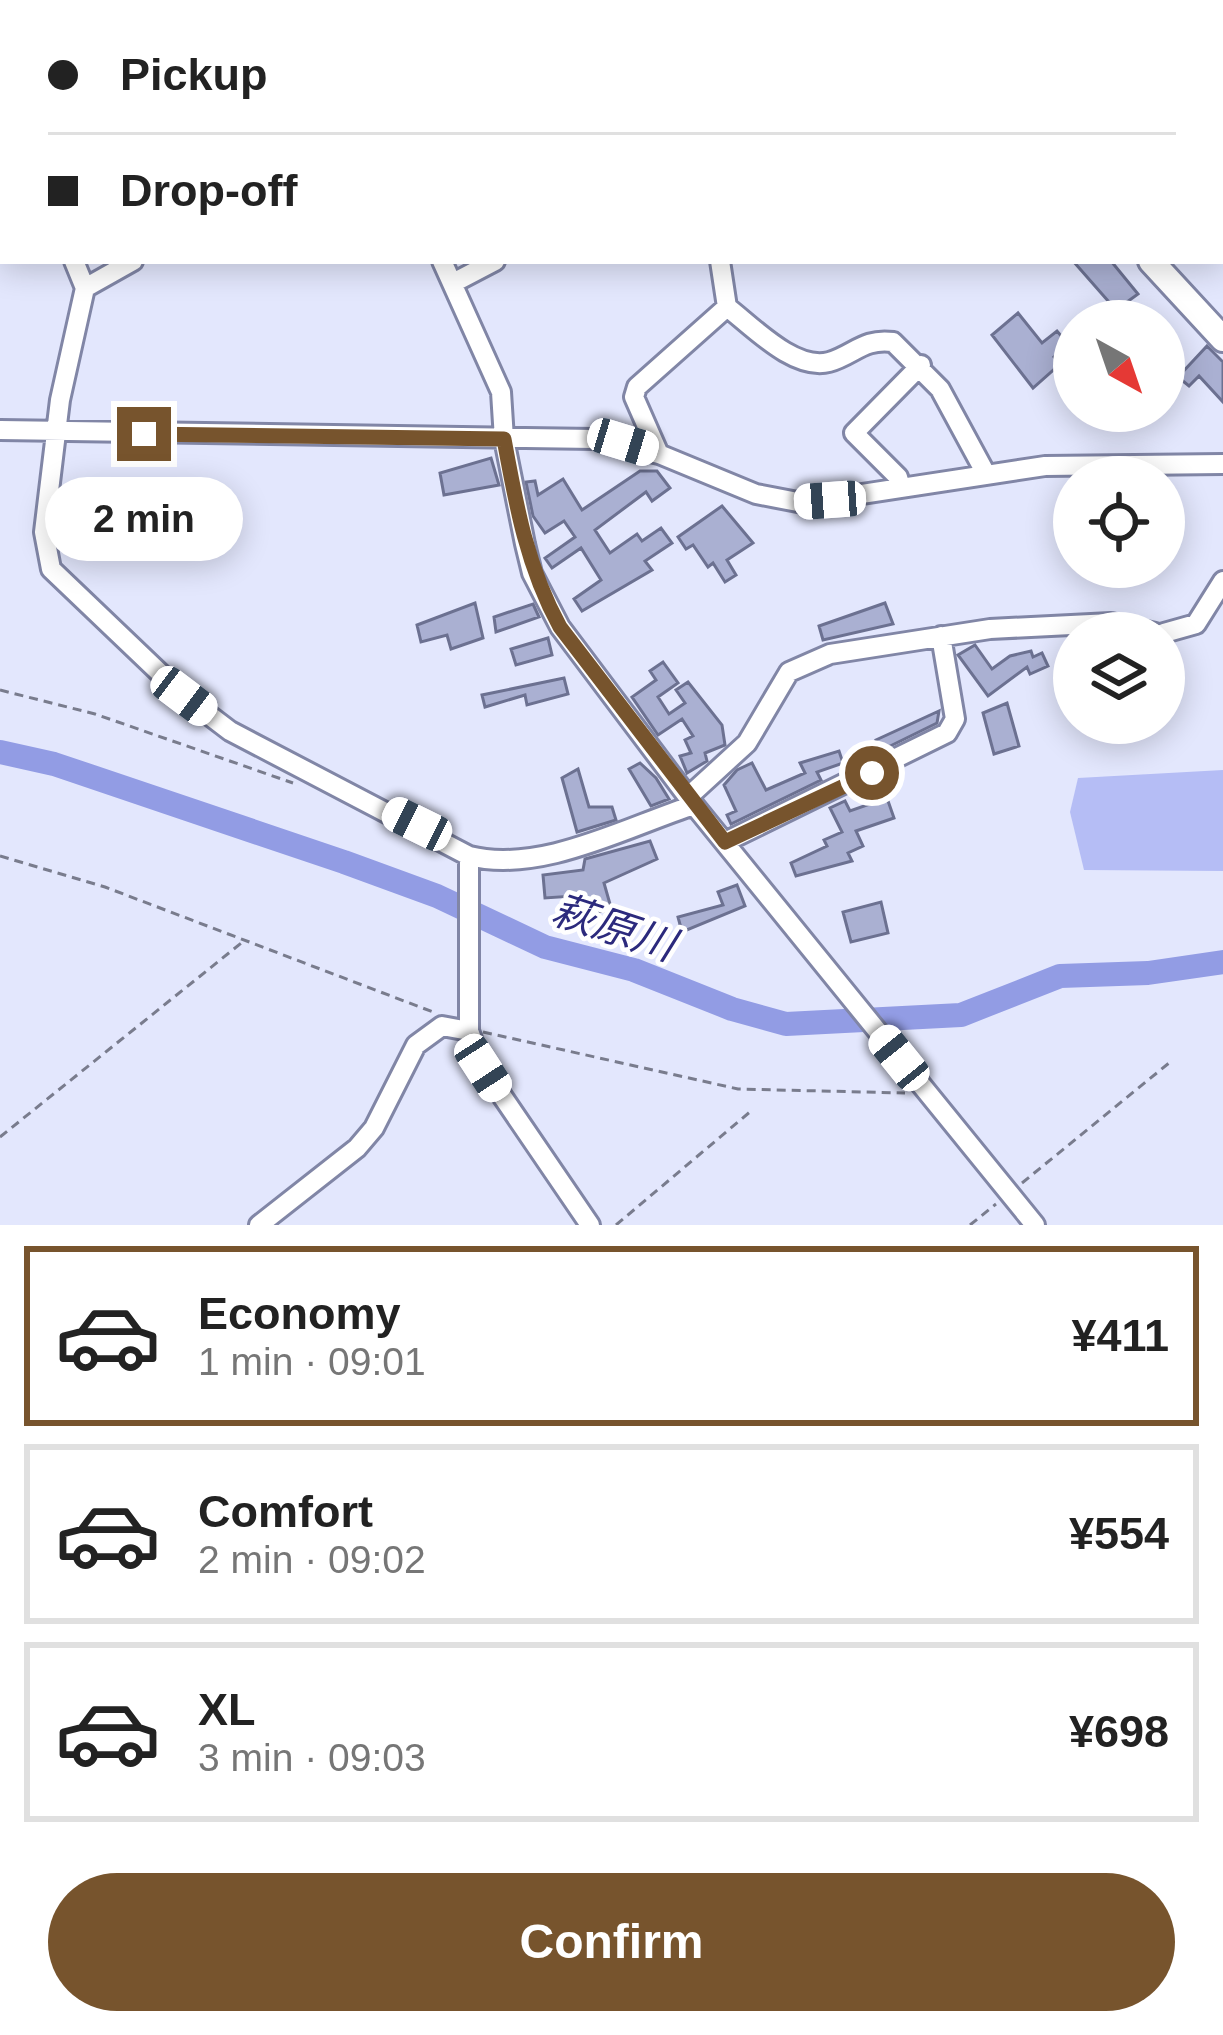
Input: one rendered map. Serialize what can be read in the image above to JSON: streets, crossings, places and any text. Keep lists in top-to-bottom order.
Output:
{
  "water": ["萩原川"],
  "north": "bottom right",
  "page": {
    "banner": ["Pickup", "Drop-off"],
    "bubble": "2 min",
    "list": [
      {
        "name": "Economy",
        "note": "1 min · 09:01",
        "value": "¥411"
      },
      {
        "name": "Comfort",
        "note": "2 min · 09:02",
        "value": "¥554"
      },
      {
        "name": "XL",
        "note": "3 min · 09:03",
        "value": "¥698"
      }
    ],
    "buttons": "Confirm"
  }
}
